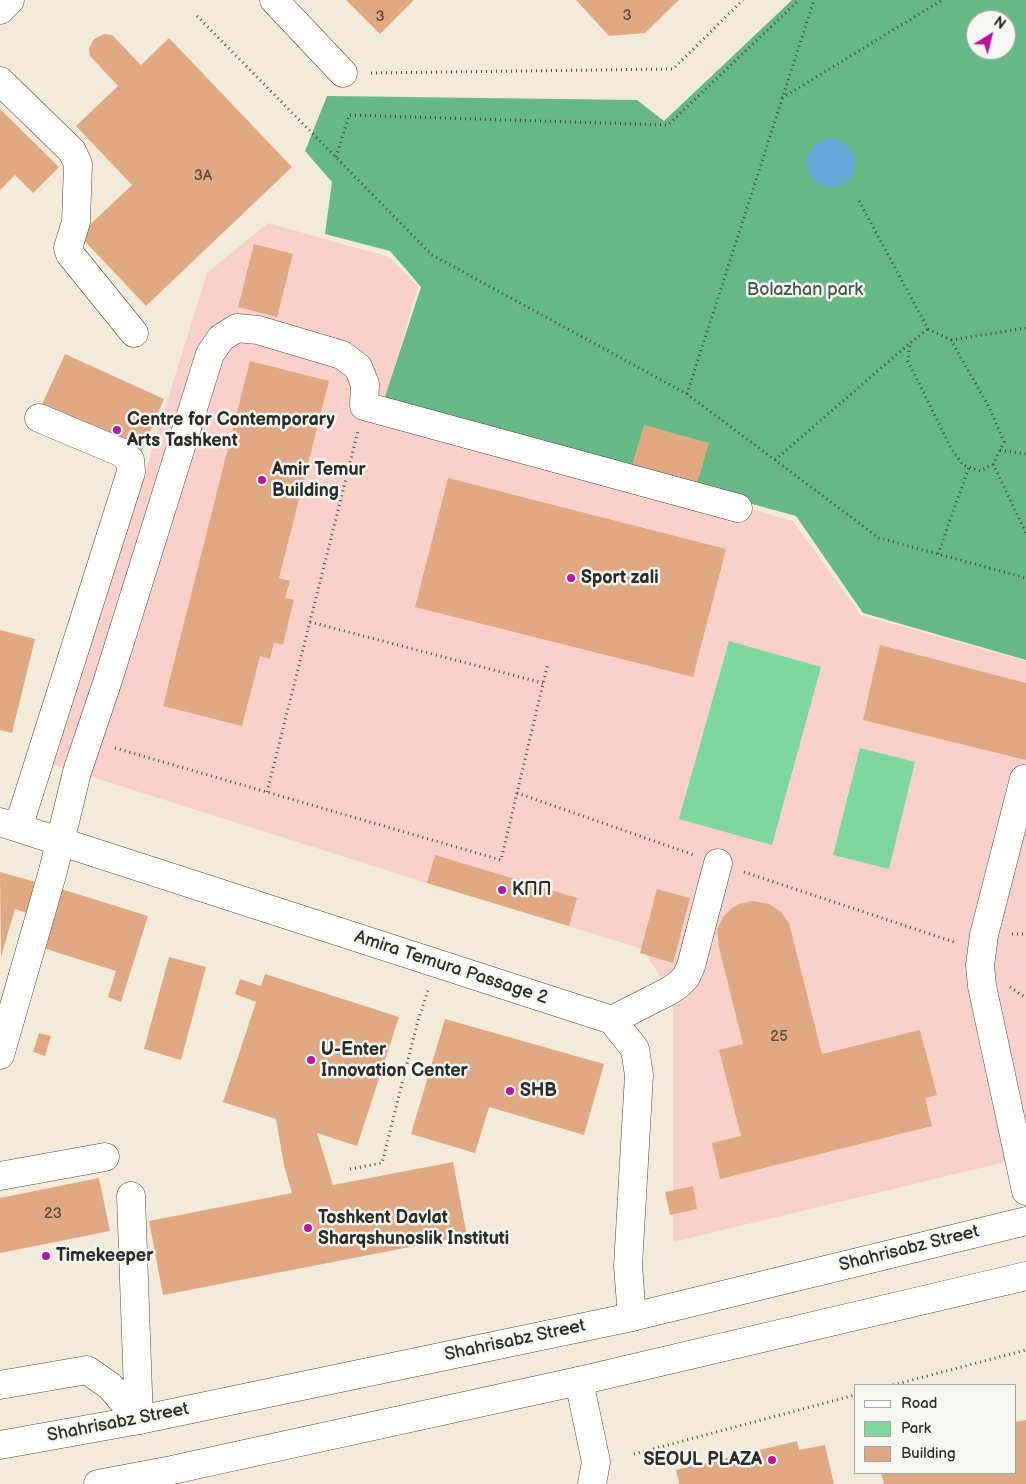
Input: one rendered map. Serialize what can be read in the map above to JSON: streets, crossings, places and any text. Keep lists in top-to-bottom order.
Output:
{
  "streets": {
    "main road": ["Amira Temura Passage 2", "Shahrisabz Street"]
  },
  "parks": ["Bolazhan park"],
  "places": [
    "Centre for Contemporary Arts Tashkent",
    "Amir Temur Building",
    "Sport zali",
    "КПП",
    "U-Enter Innovation Center",
    "SHB",
    "Toshkent Davlat Sharqshunoslik Instituti",
    "Timekeeper",
    "SEOUL PLAZA"
  ],
  "house_numbers": [
    "3",
    "3",
    "3A",
    "25",
    "23"
  ],
  "legend": ["Road", "Park", "Building"],
  "north": "top right"
}
